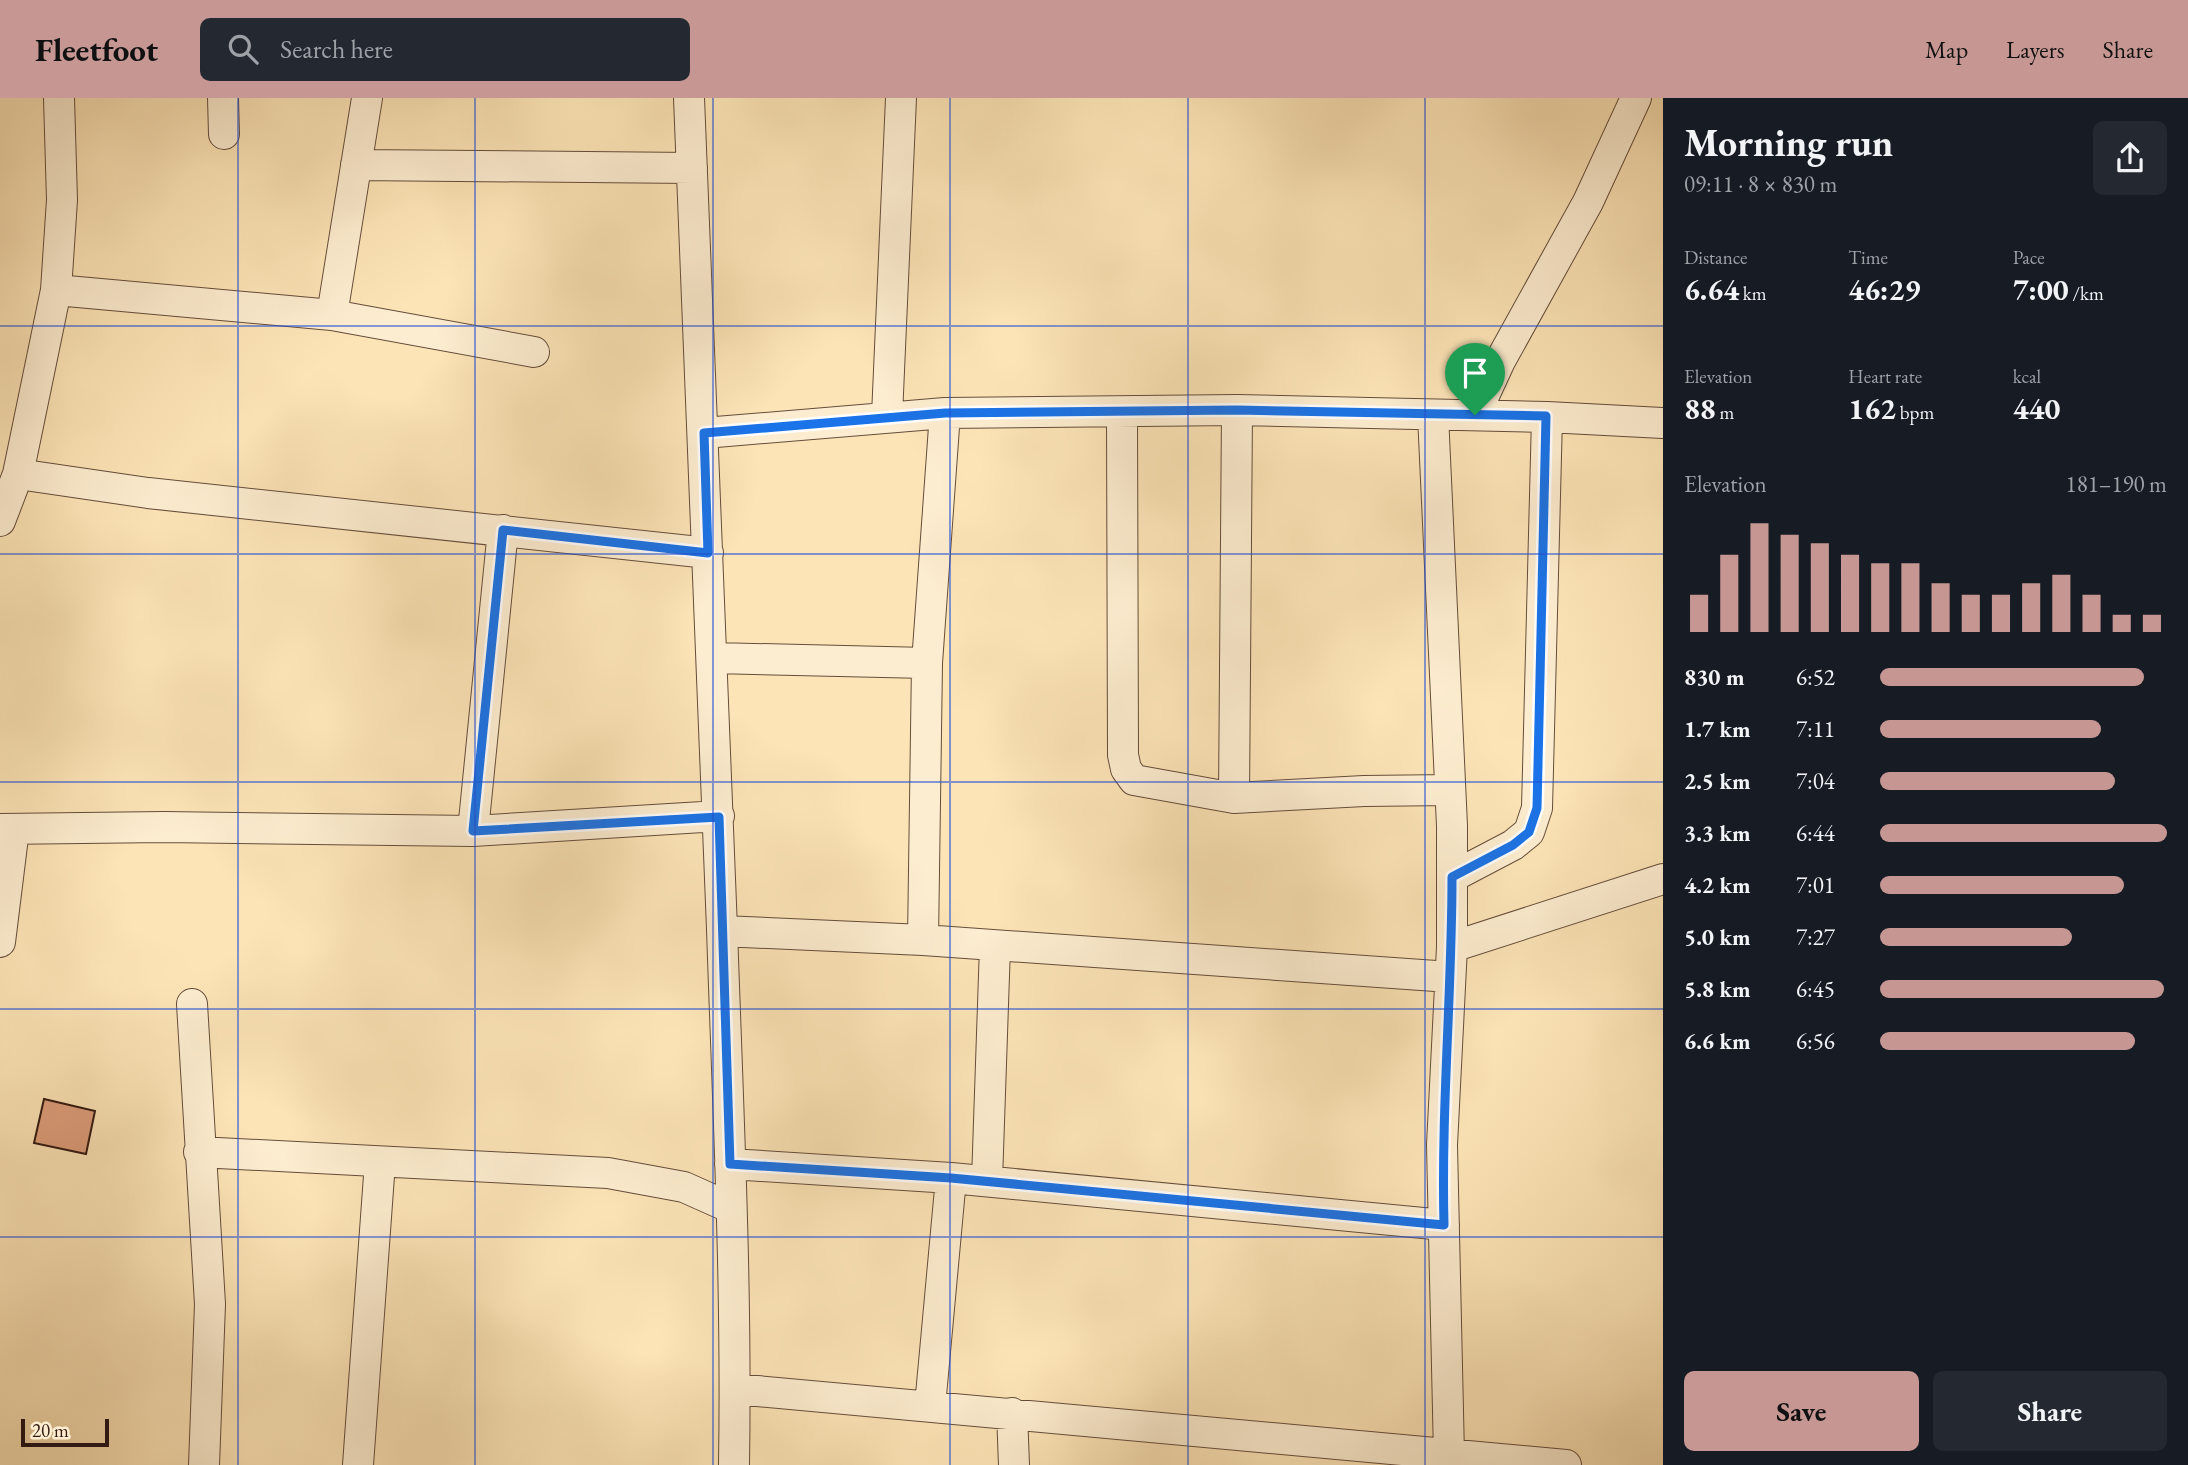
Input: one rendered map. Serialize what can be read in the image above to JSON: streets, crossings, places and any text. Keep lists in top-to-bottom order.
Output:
{
  "scale_bar": "20 m",
  "page": {
    "header": "Fleetfoot",
    "search": "Search here",
    "nav": ["Map", "Layers", "Share"],
    "heading": ["Morning run", "09:11 · 8 × 830 m"],
    "stats": [
      ["Distance", "6.64 km"],
      ["Time", "46:29"],
      ["Pace", "7:00 /km"],
      ["Elevation", "88 m"],
      ["Heart rate", "162 bpm"],
      ["kcal", "440"]
    ],
    "chart": ["Elevation", "181–190 m"],
    "list": [
      {
        "name": "830 m",
        "note": "6:52"
      },
      {
        "name": "1.7 km",
        "note": "7:11"
      },
      {
        "name": "2.5 km",
        "note": "7:04"
      },
      {
        "name": "3.3 km",
        "note": "6:44"
      },
      {
        "name": "4.2 km",
        "note": "7:01"
      },
      {
        "name": "5.0 km",
        "note": "7:27"
      },
      {
        "name": "5.8 km",
        "note": "6:45"
      },
      {
        "name": "6.6 km",
        "note": "6:56"
      }
    ],
    "buttons": ["Save", "Share"],
    "scale": "20 m"
  }
}
